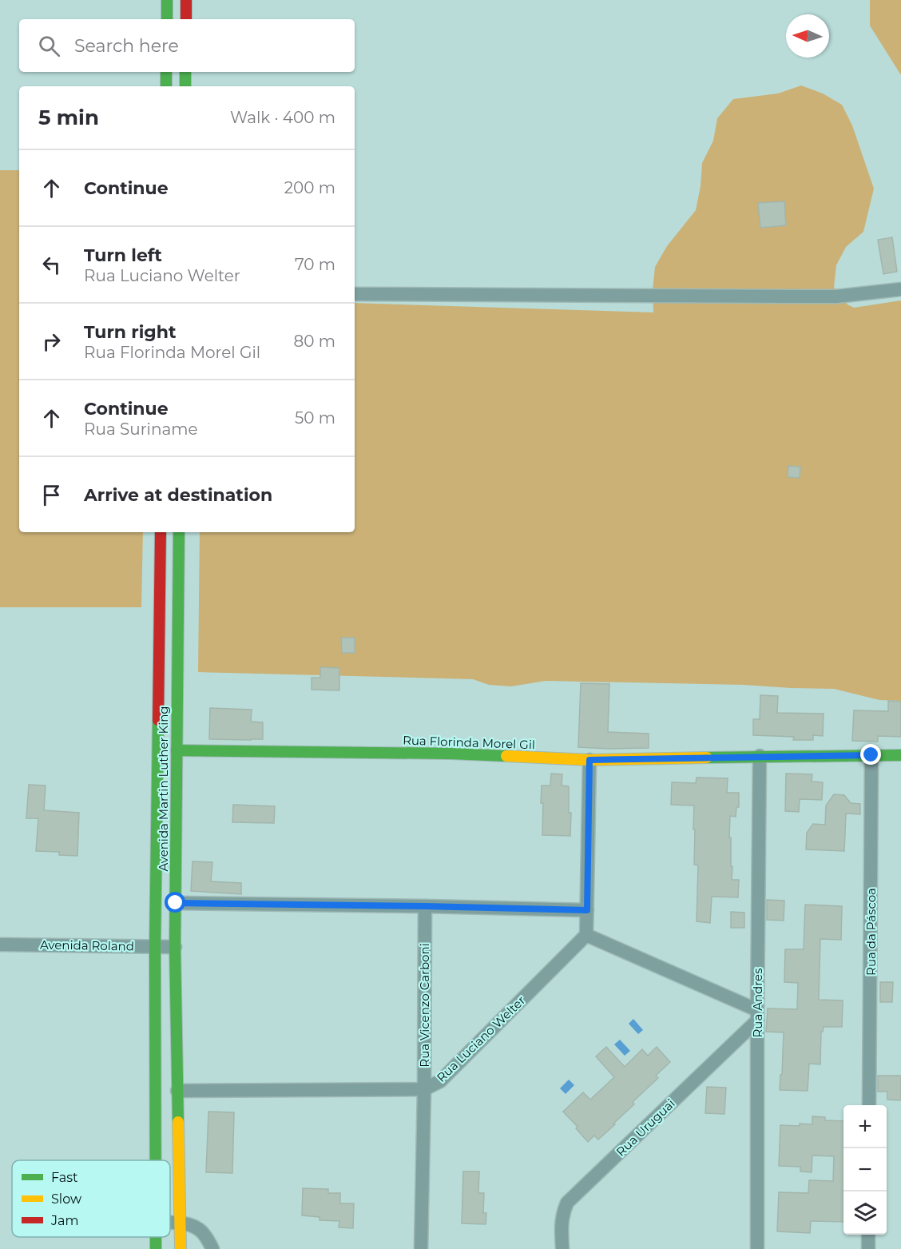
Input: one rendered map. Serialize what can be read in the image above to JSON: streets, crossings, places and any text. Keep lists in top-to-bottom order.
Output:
{
  "streets": {
    "main road": ["Rua Florinda Morel Gil", "Avenida Martin Luther King"],
    "street": [
      "Rua da Páscoa",
      "Avenida Roland",
      "Rua Andres",
      "Rua Vicenzo Carboni",
      "Rua Luciano Welter",
      "Rua Uruguai"
    ]
  },
  "crossings": [
    ["Rua Florinda Morel Gil", "Avenida Martin Luther King"],
    ["Rua Florinda Morel Gil", "Rua da Páscoa"],
    ["Rua Florinda Morel Gil", "Rua Andres"],
    ["Avenida Martin Luther King", "Avenida Roland"],
    ["Avenida Martin Luther King", "Rua Luciano Welter"],
    ["Rua Andres", "Rua Uruguai"],
    ["Rua Vicenzo Carboni", "Rua Luciano Welter"]
  ],
  "legend": ["Fast", "Slow", "Jam"],
  "north": "left",
  "page": {
    "search": "Search here",
    "heading": ["5 min", "Walk · 400 m"],
    "list": [
      ["Continue", "200 m"],
      ["Turn left", "Rua Luciano Welter", "70 m"],
      ["Turn right", "Rua Florinda Morel Gil", "80 m"],
      ["Continue", "Rua Suriname", "50 m"],
      "Arrive at destination"
    ],
    "map_buttons": ["+", "−"]
  }
}
